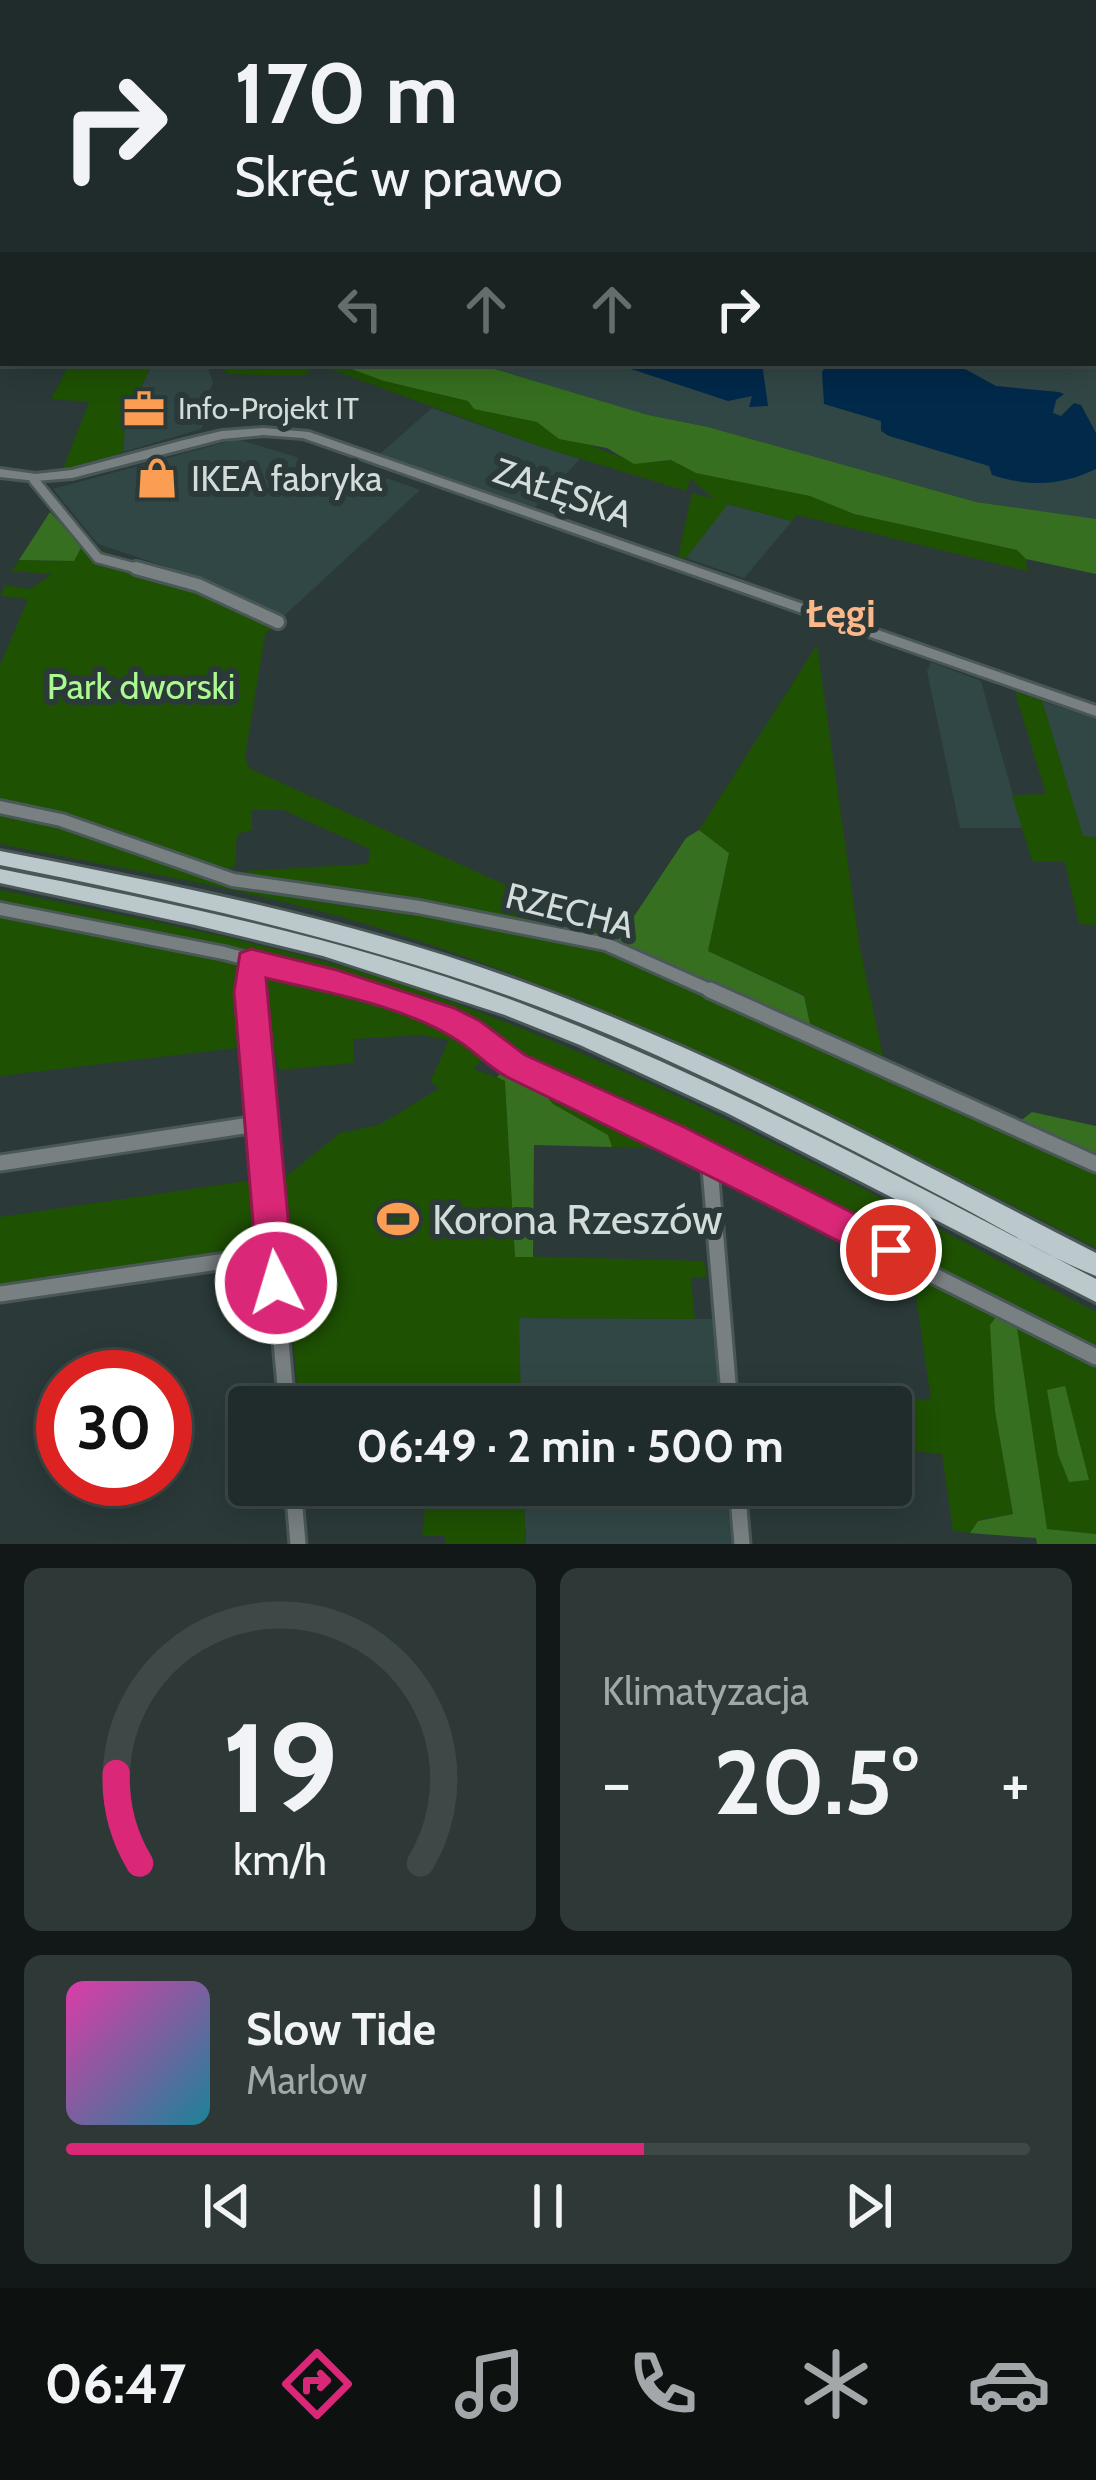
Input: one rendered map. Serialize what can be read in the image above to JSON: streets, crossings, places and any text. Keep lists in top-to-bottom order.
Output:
{
  "streets": {
    "street": ["ZAŁĘSKA", "RZECHA"]
  },
  "districts": ["Łęgi"],
  "parks": ["Park dworski"],
  "places": {
    "office": ["Info-Projekt IT"],
    "shop": ["IKEA fabryka"],
    "sports": ["Korona Rzeszów"]
  },
  "page": {
    "turn": ["170 m", "Skręć w prawo"],
    "limit": "30",
    "trip": "06:49 · 2 min · 500 m",
    "tile": "Klimatyzacja",
    "heat": ["−", "20.5°", "+"],
    "song": ["Slow Tide", "Marlow"],
    "tabs": "06:47",
    "gauge": ["19", "km/h"]
  }
}
